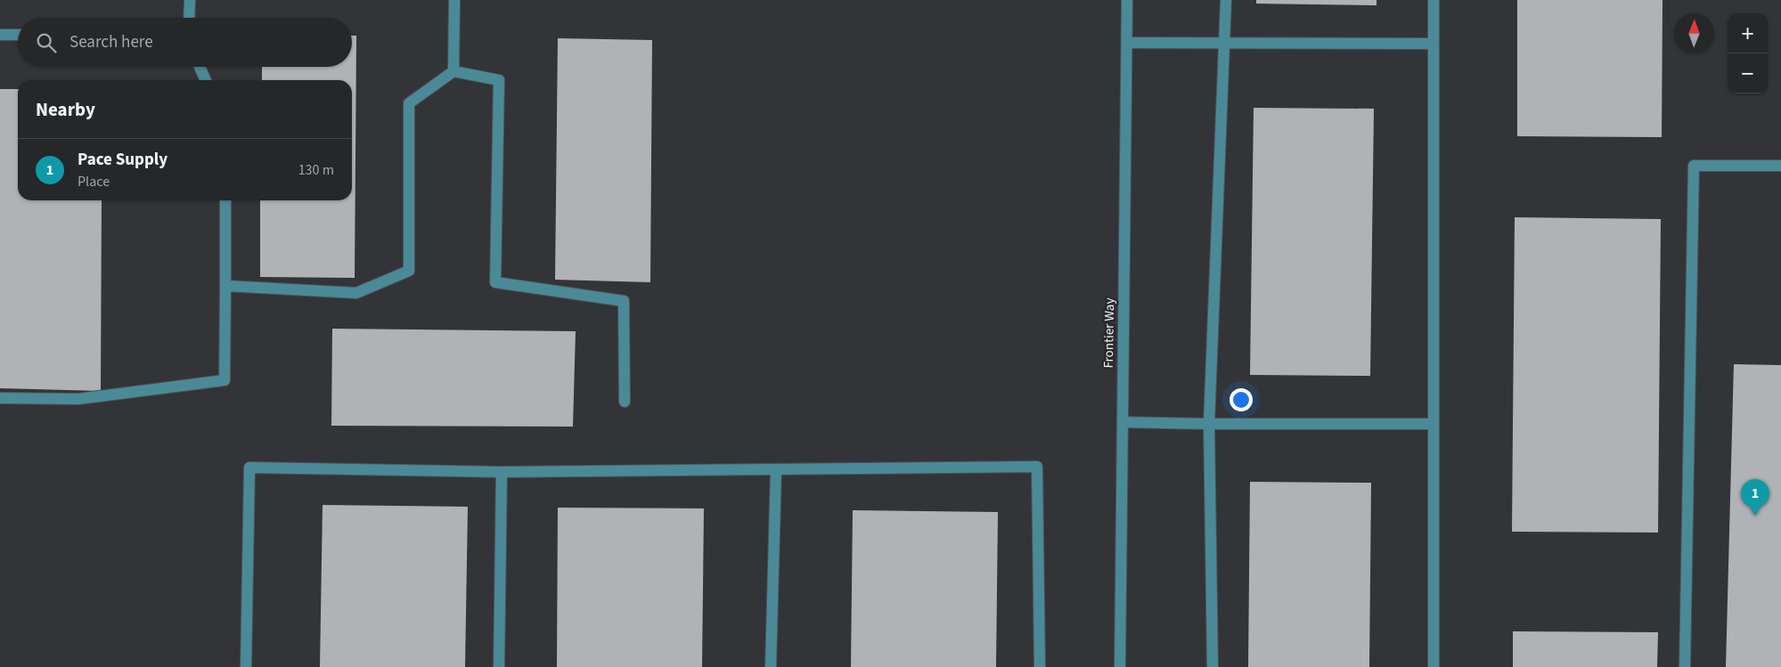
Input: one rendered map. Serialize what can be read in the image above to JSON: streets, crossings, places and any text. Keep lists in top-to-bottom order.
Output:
{
  "streets": {
    "street": ["Frontier Way"]
  },
  "north": "top",
  "page": {
    "map_buttons": ["+", "−"],
    "search": "Search here",
    "heading": "Nearby",
    "list": [
      {
        "mark": "1",
        "name": "Pace Supply",
        "note": "Place",
        "value": "130 m"
      }
    ],
    "pins": "1"
  }
}
